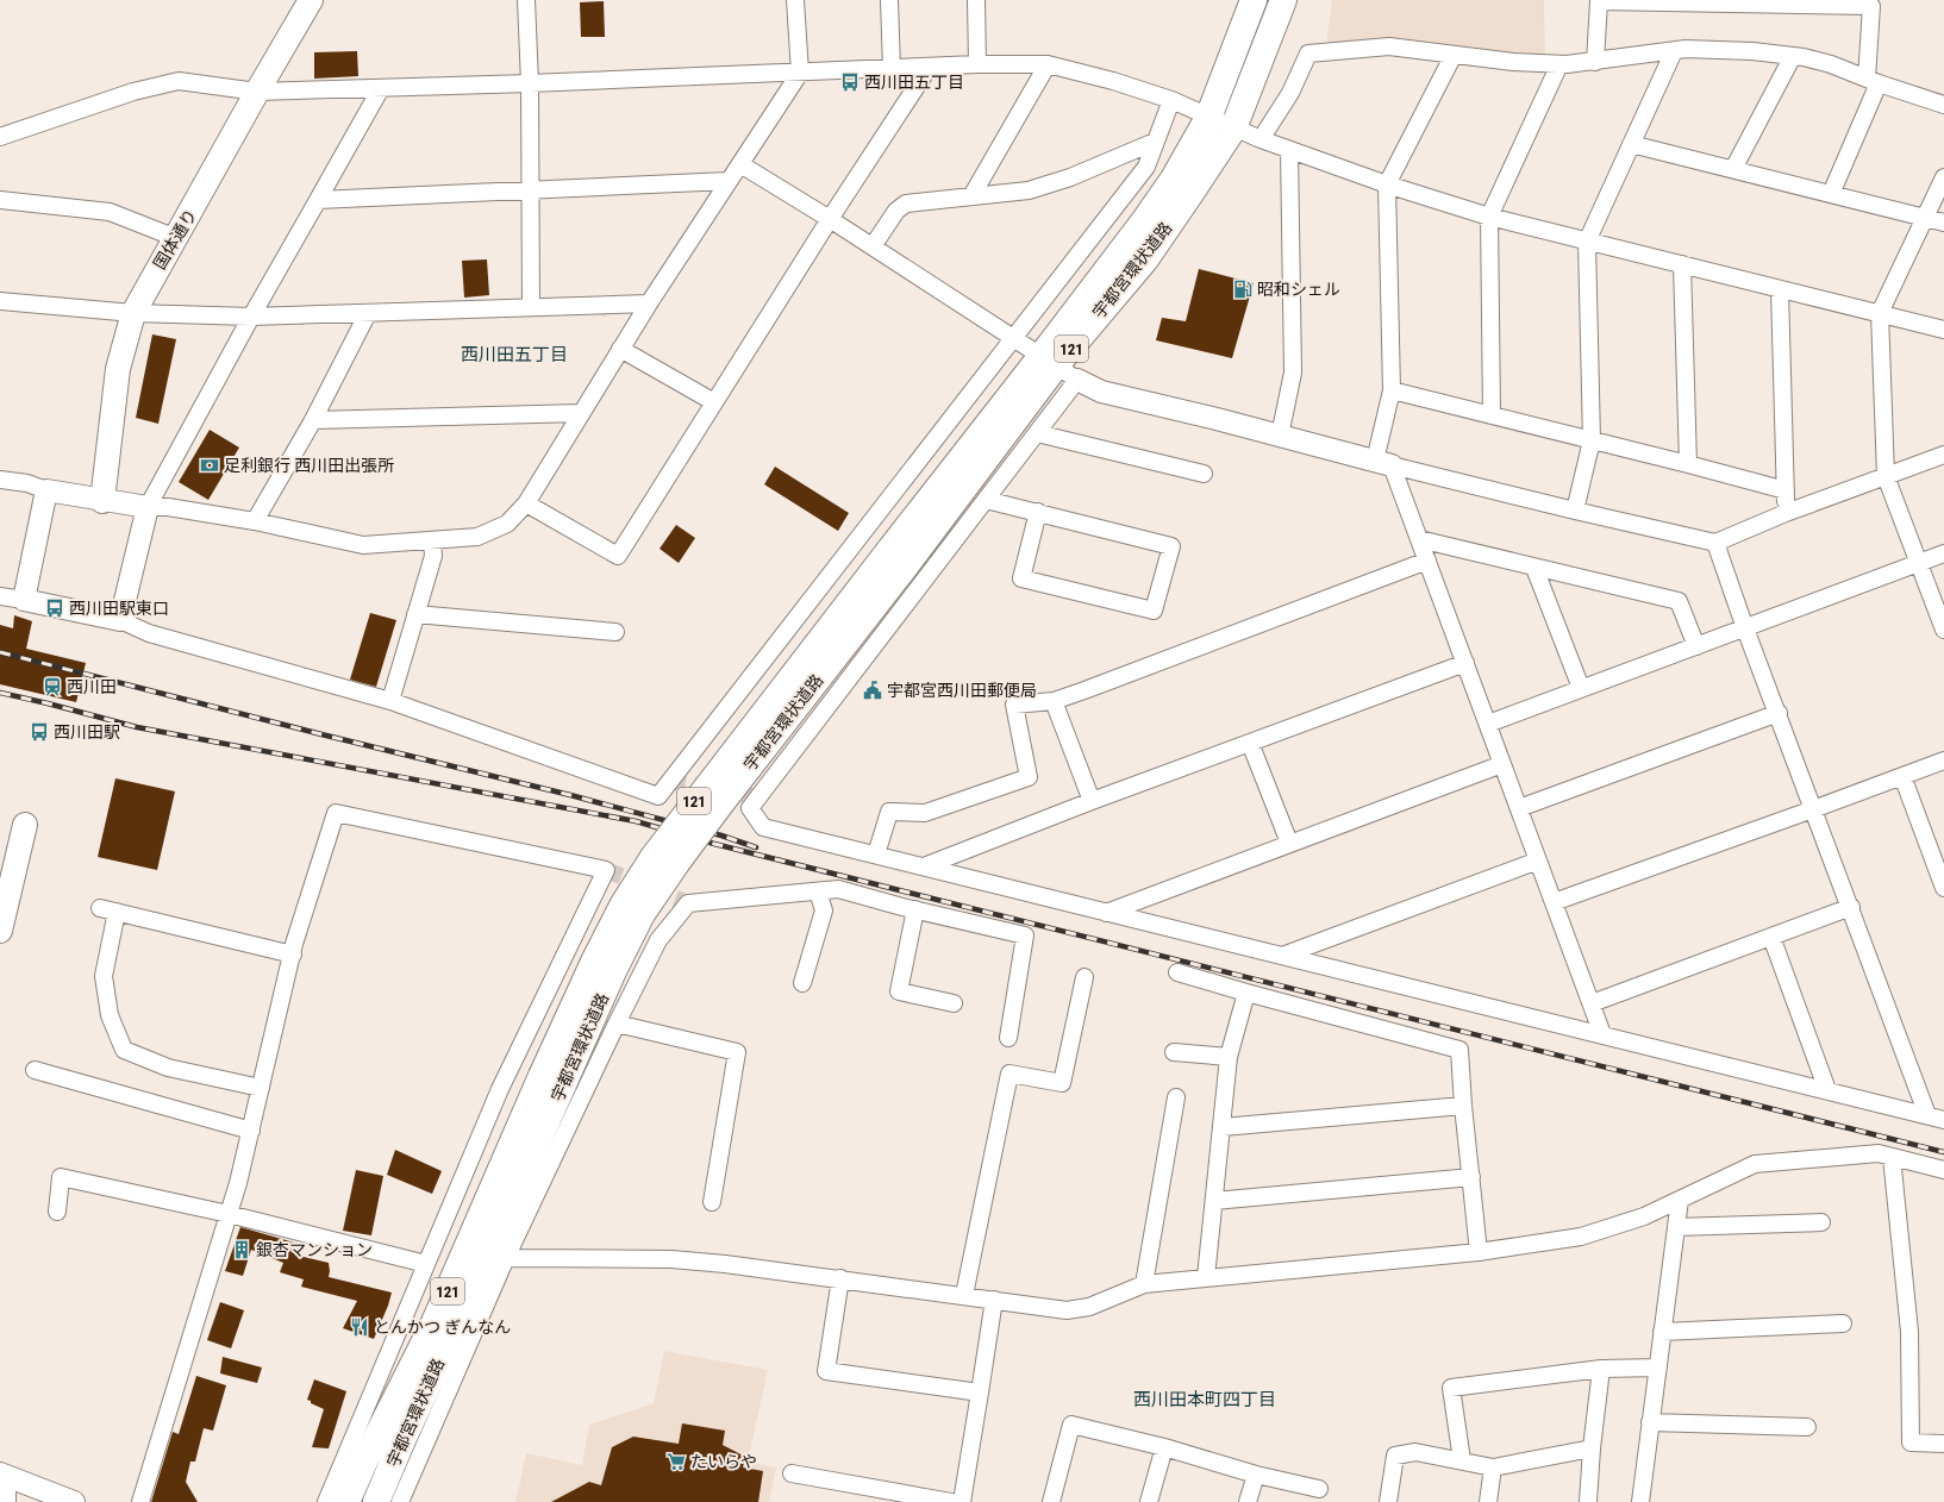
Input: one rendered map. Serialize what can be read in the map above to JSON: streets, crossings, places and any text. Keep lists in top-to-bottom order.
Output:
{
  "streets": {
    "highway": ["宇都宮環状道路", "121"],
    "main road": ["国体通り"]
  },
  "districts": ["西川田五丁目", "西川田本町四丁目"],
  "places": {
    "bus stop": ["西川田五丁目", "西川田駅東口", "西川田駅"],
    "fuel station": ["昭和シェル"],
    "bank": ["足利銀行 西川田出張所"],
    "station": ["西川田"],
    "public building": ["宇都宮西川田郵便局"],
    "building": ["銀杏マンション"],
    "restaurant": ["とんかつ ぎんなん"],
    "supermarket": ["たいらや"]
  }
}
